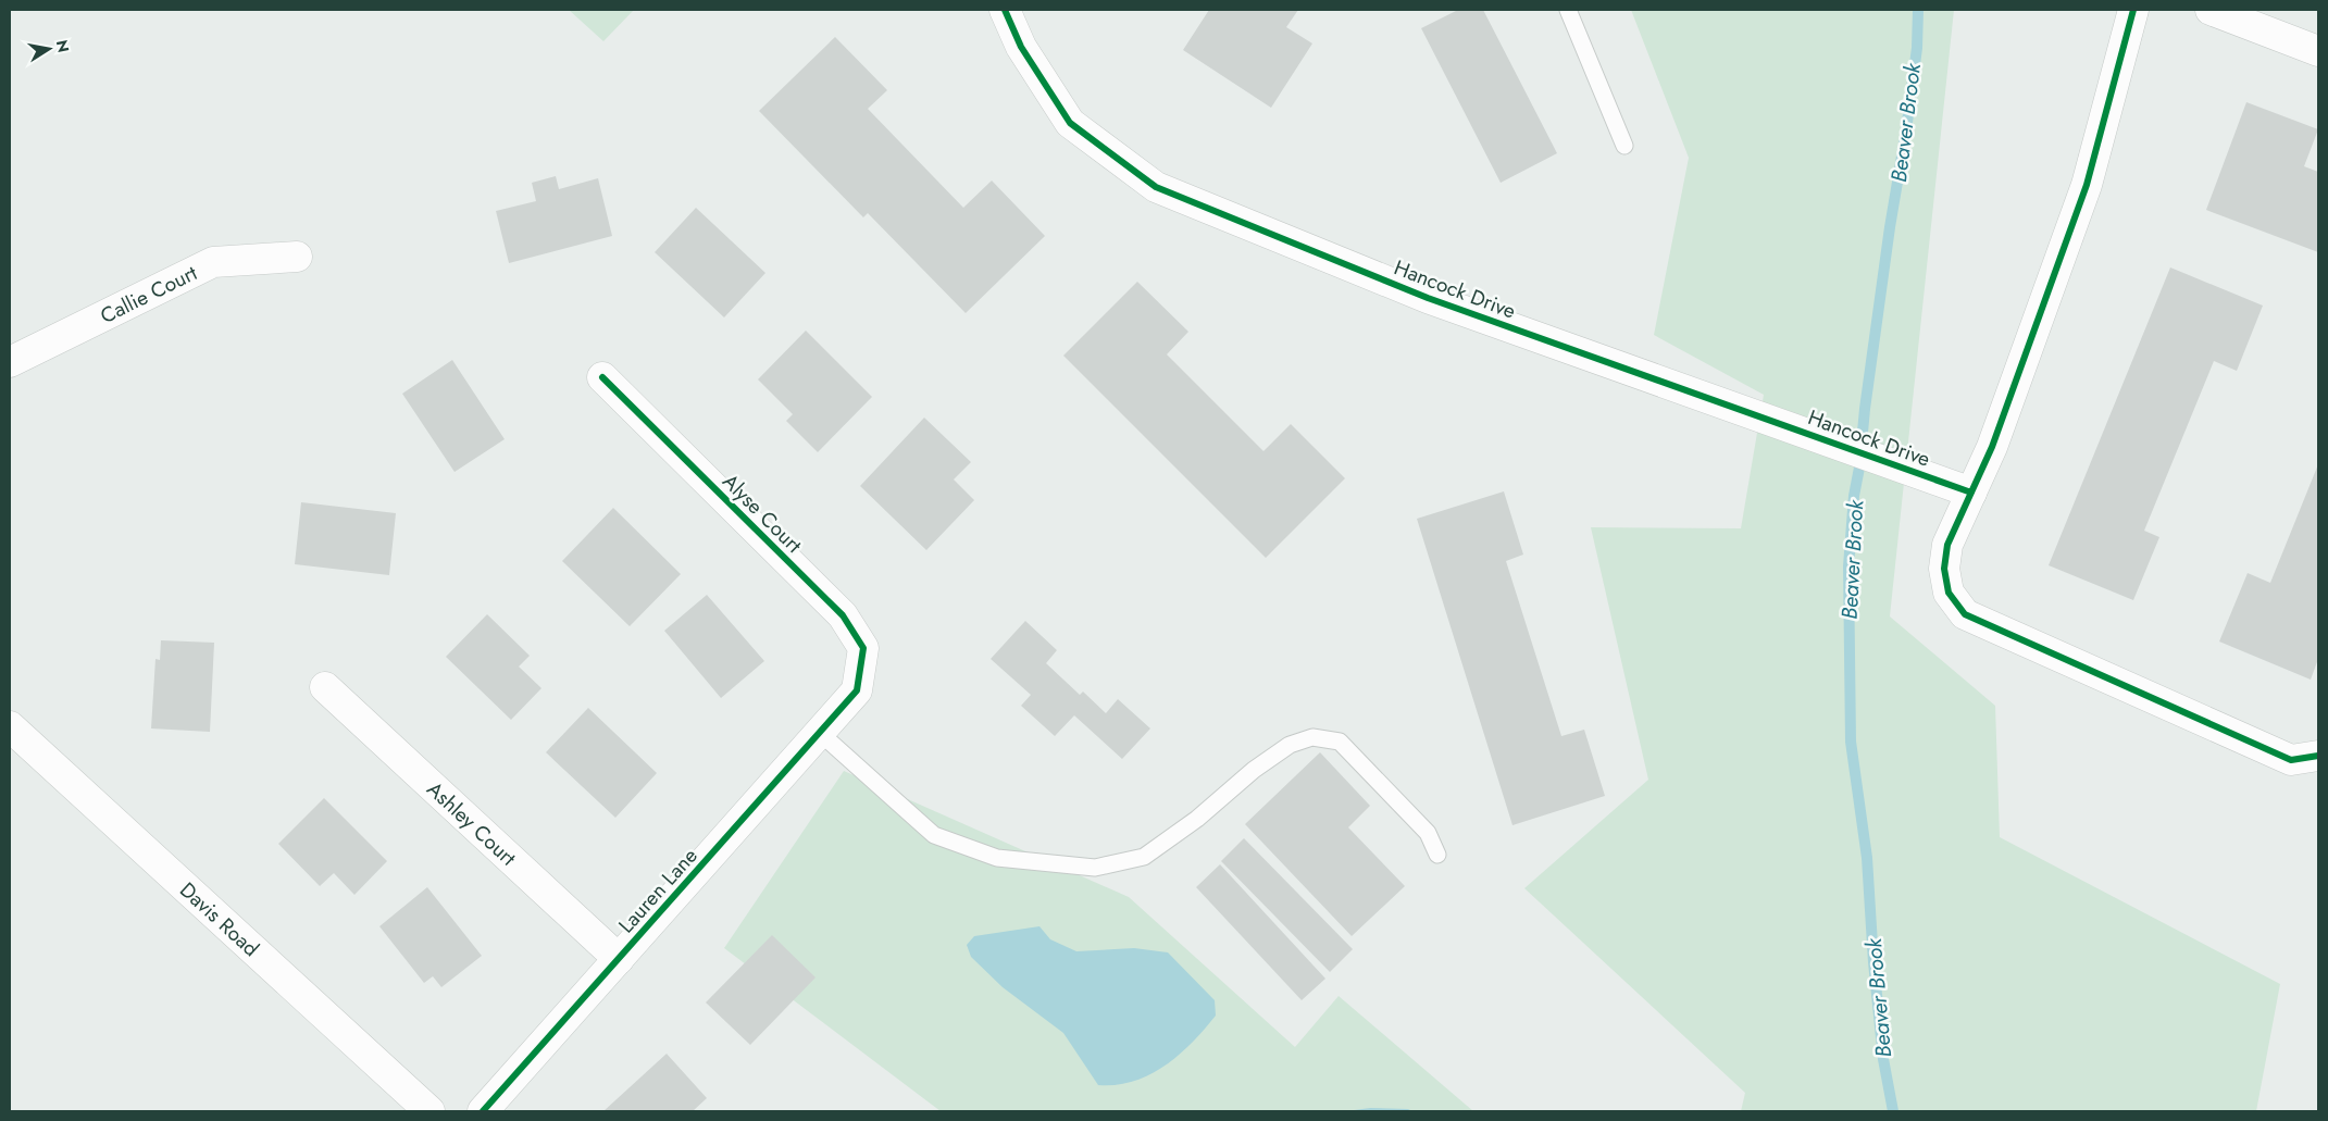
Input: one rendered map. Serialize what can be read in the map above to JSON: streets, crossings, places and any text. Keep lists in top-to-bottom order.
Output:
{
  "streets": {
    "street": [
      "Hancock Drive",
      "Callie Court",
      "Alyse Court",
      "Ashley Court",
      "Lauren Lane",
      "Davis Road"
    ]
  },
  "crossings": [
    ["Alyse Court", "Lauren Lane"],
    ["Ashley Court", "Lauren Lane"]
  ],
  "water": ["Beaver Brook"],
  "north": "right"
}
